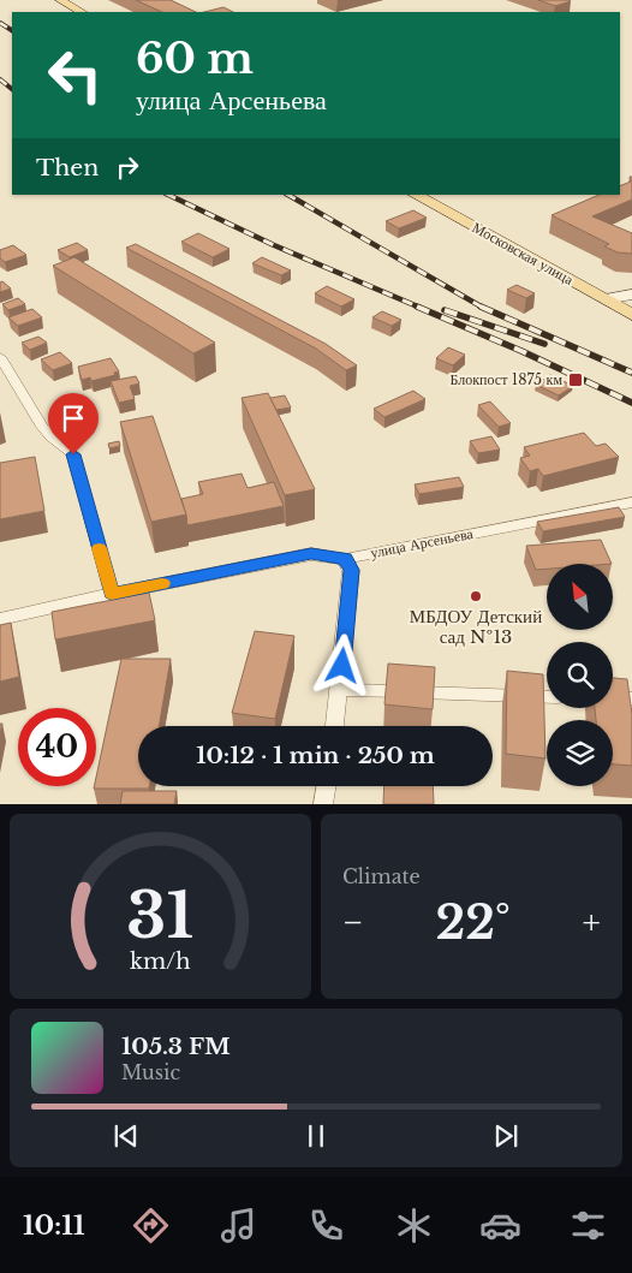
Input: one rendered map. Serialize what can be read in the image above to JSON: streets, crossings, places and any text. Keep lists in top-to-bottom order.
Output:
{
  "streets": {
    "main road": ["Московская улица"],
    "street": ["улица Арсеньева"]
  },
  "places": {
    "transit": ["Блокпост 1875 км"],
    "other": ["МБДОУ Детский сад №13"]
  },
  "north": "top left",
  "page": {
    "turn": ["60 m", "улица Арсеньева"],
    "then": "Then",
    "limit": "40",
    "trip": "10:12 · 1 min · 250 m",
    "tile": "Climate",
    "heat": ["−", "22°", "+"],
    "song": ["105.3 FM", "Music"],
    "tabs": "10:11",
    "gauge": ["31", "km/h"]
  }
}
